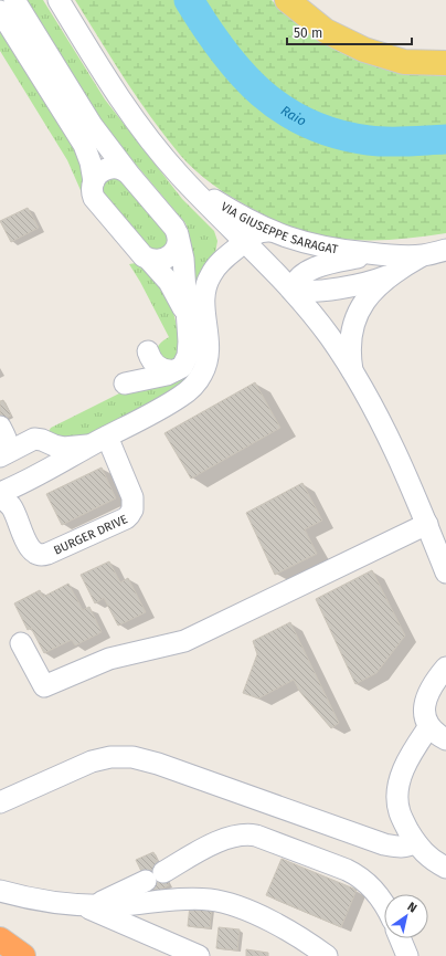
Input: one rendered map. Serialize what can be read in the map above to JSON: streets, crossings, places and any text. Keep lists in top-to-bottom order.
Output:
{
  "streets": {
    "street": ["VIA GIUSEPPE SARAGAT", "BURGER DRIVE"]
  },
  "water": ["Raio"],
  "scale_bar": "50 m",
  "north": "top right"
}
